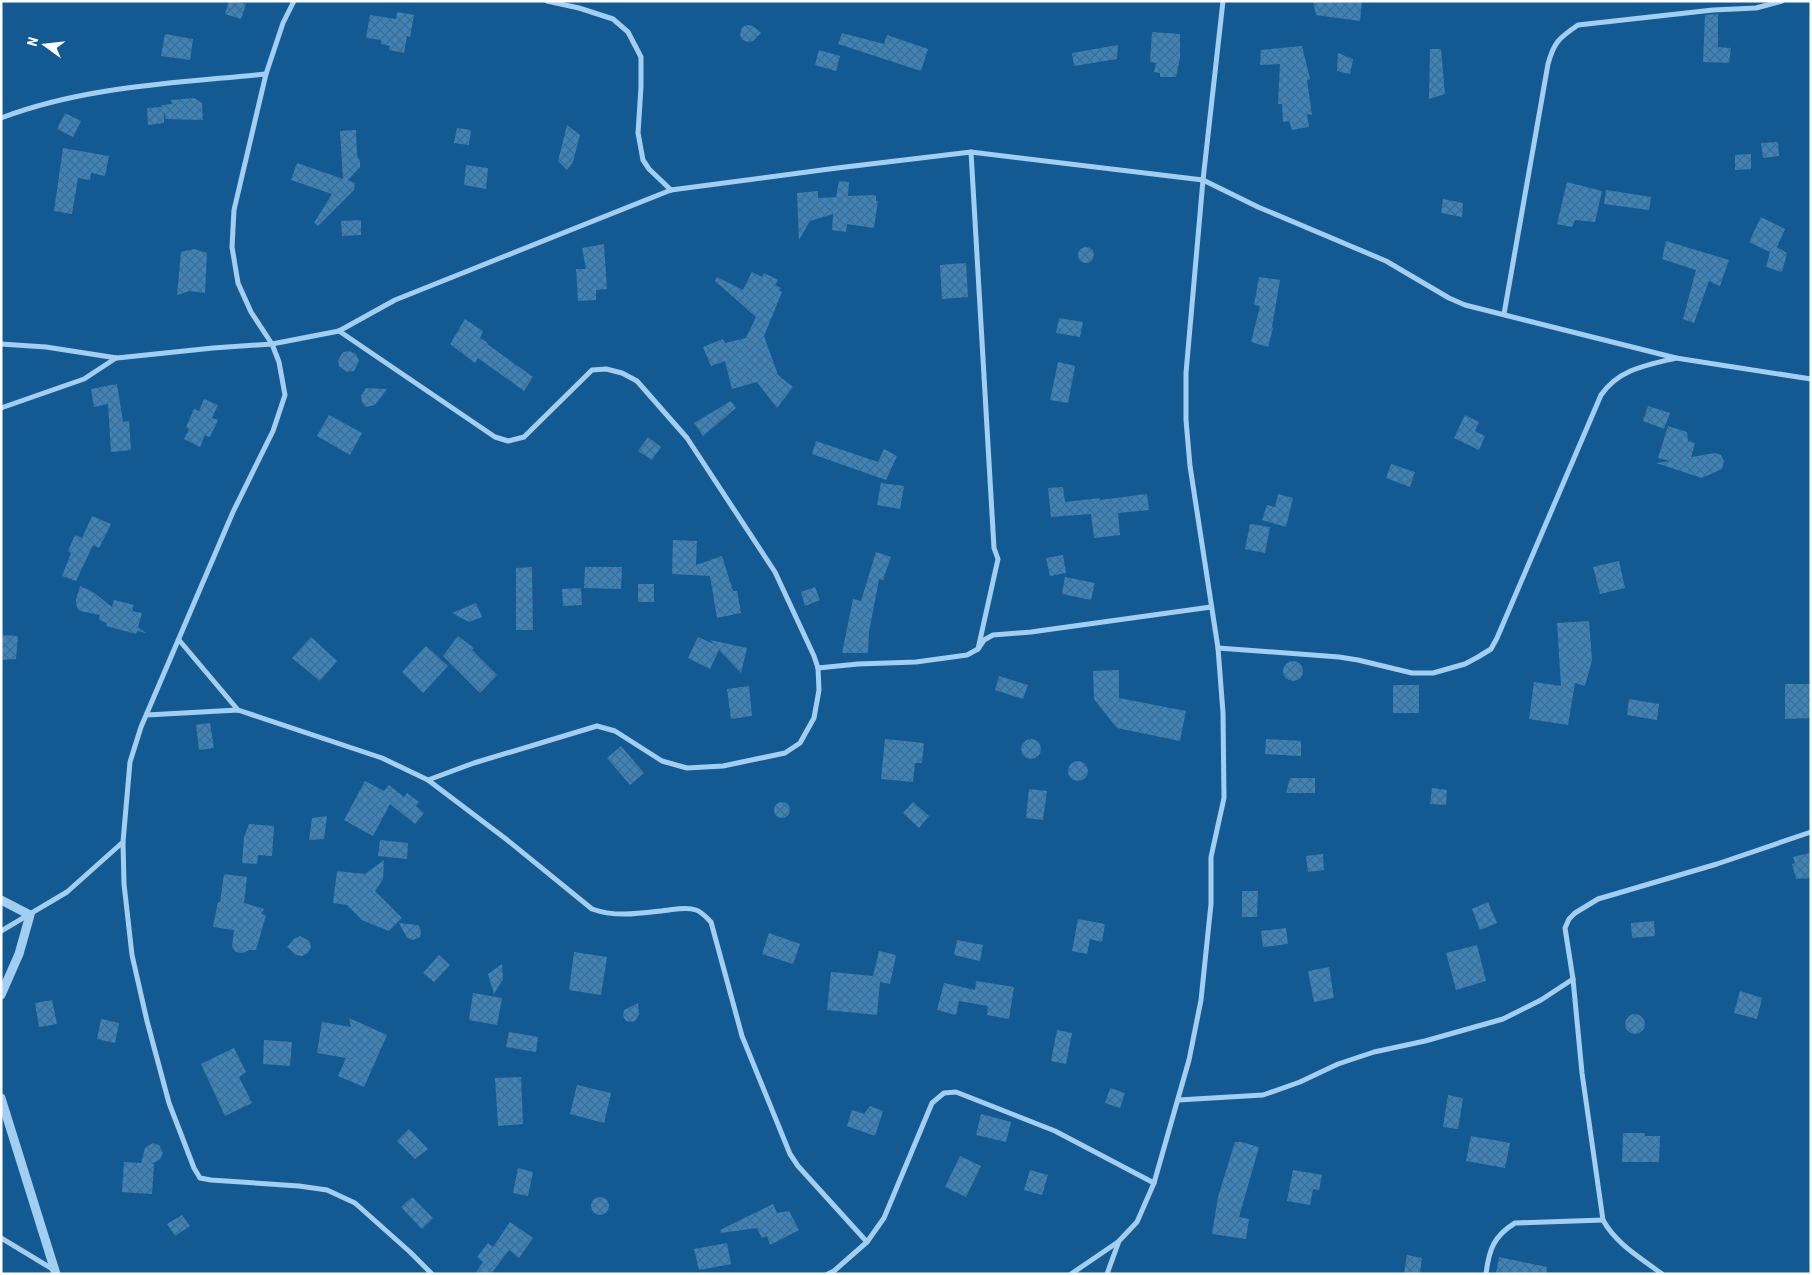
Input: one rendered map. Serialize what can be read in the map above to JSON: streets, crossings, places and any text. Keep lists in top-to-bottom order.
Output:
{
  "north": "left"
}
